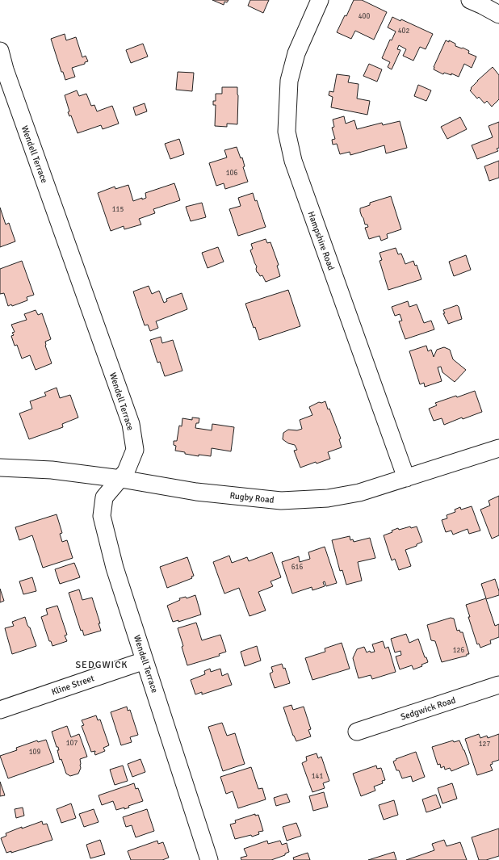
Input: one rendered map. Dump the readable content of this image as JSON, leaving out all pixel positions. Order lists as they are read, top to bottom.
{
  "streets": {
    "street": [
      "Wendell Terrace",
      "Hampshire Road",
      "Rugby Road",
      "Kline Street",
      "Sedgwick Road"
    ]
  },
  "crossings": [
    ["Wendell Terrace", "Rugby Road"],
    ["Wendell Terrace", "Kline Street"],
    ["Hampshire Road", "Rugby Road"]
  ],
  "districts": ["SEDGWICK"],
  "house_numbers": [
    "400",
    "402",
    "106",
    "115",
    "616",
    "126",
    "107",
    "127",
    "109",
    "141"
  ]
}
